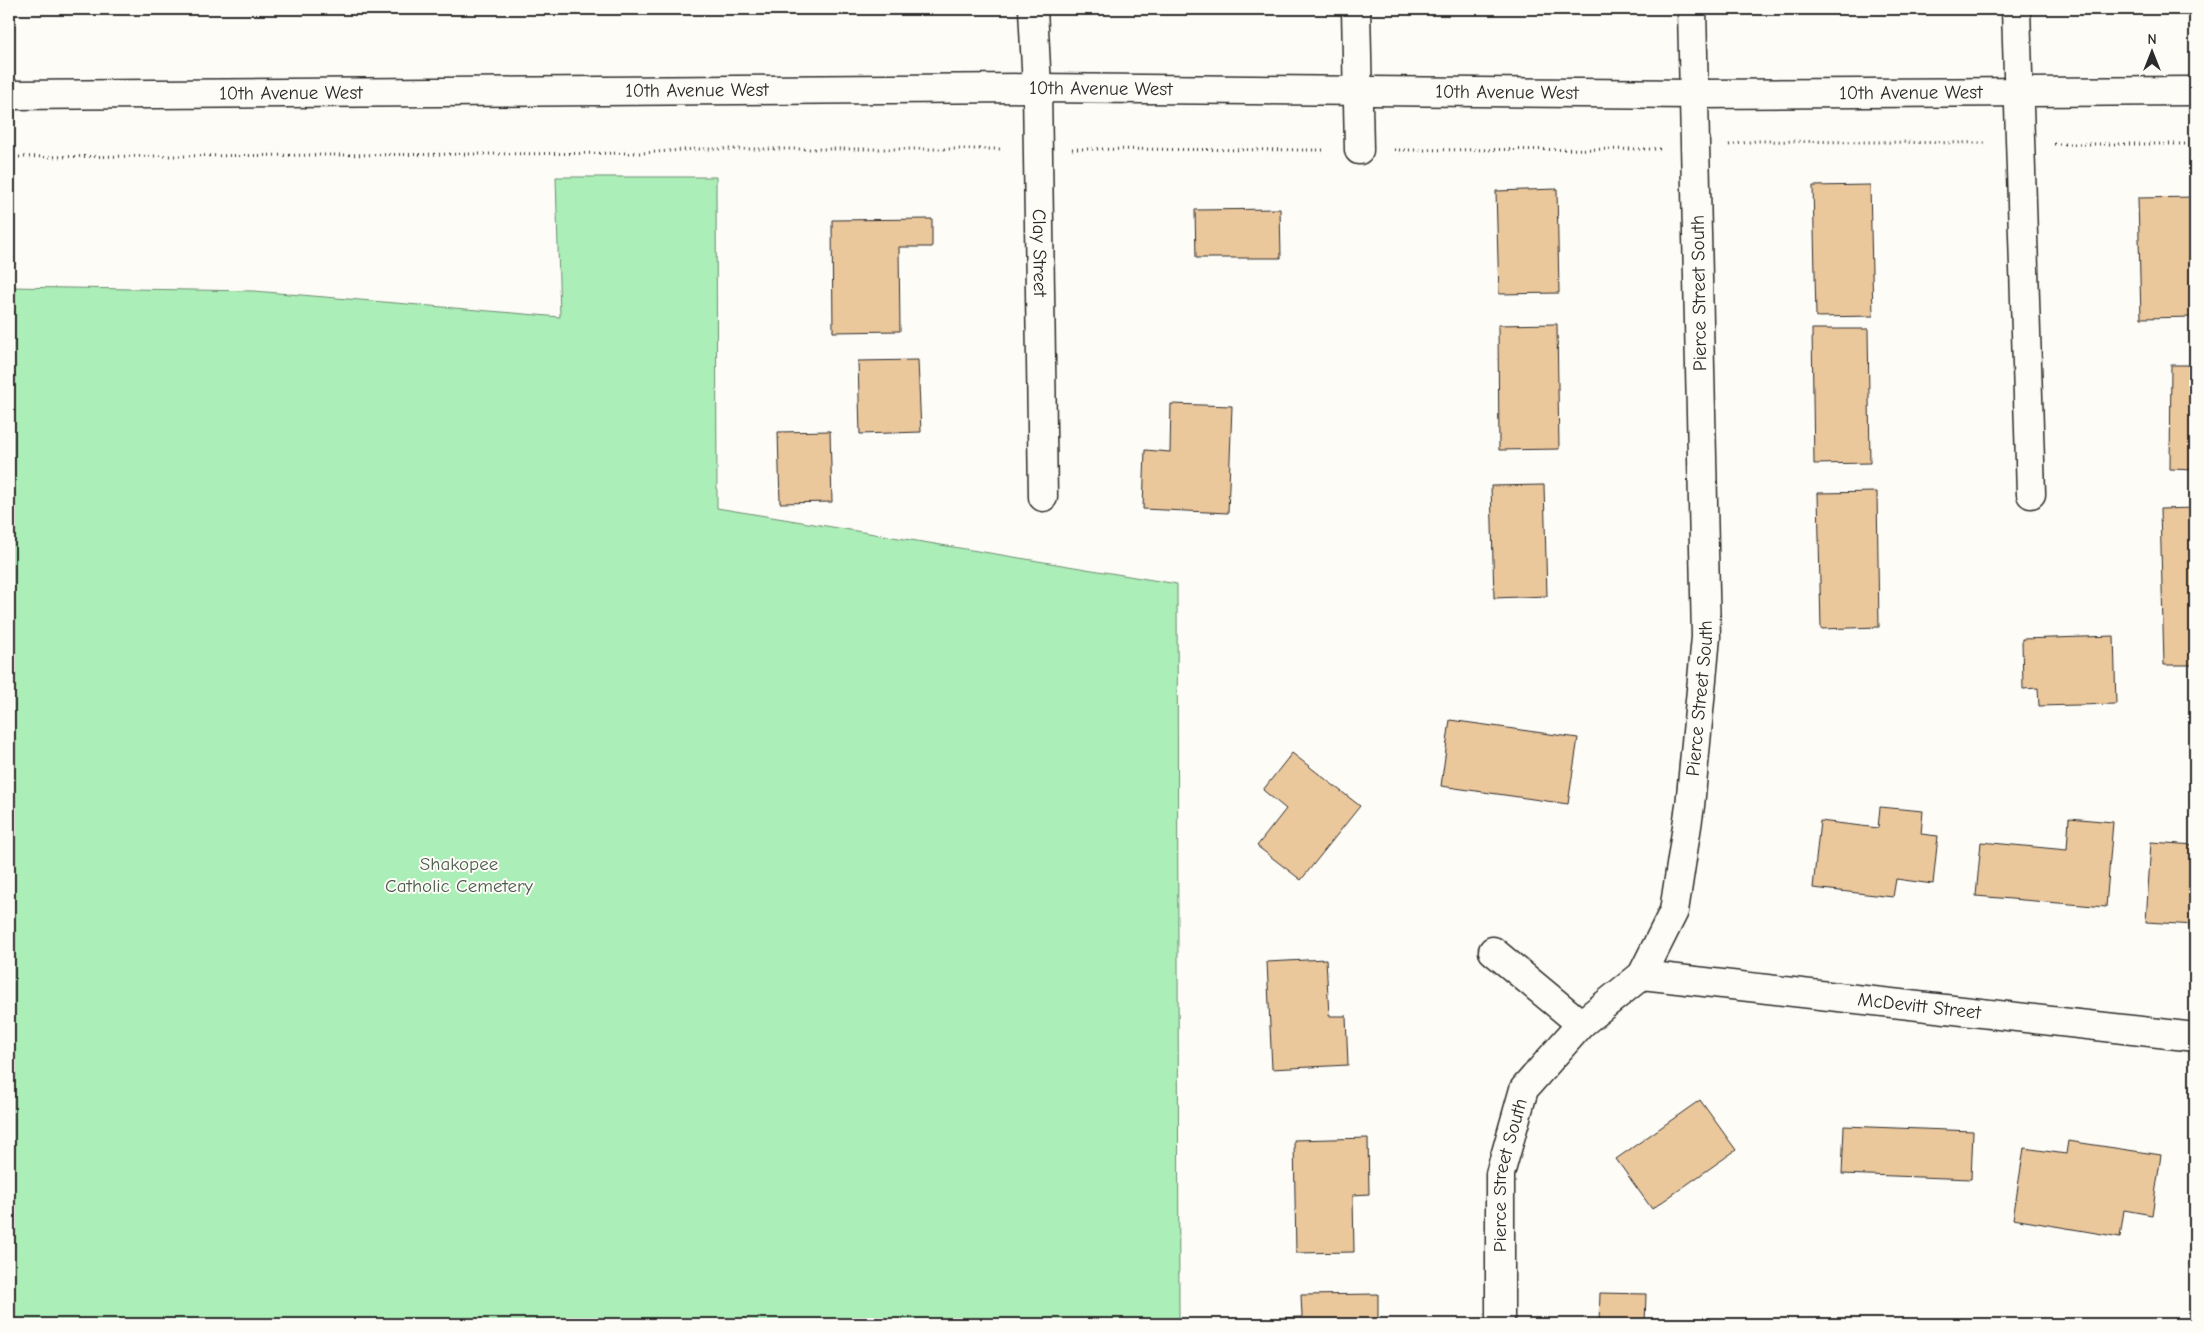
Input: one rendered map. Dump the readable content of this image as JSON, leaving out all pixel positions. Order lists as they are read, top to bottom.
{
  "streets": {
    "street": [
      "10th Avenue West",
      "Clay Street",
      "Pierce Street South",
      "McDevitt Street"
    ]
  },
  "crossings": [
    ["10th Avenue West", "Clay Street"],
    ["10th Avenue West", "Pierce Street South"],
    ["Pierce Street South", "McDevitt Street"]
  ],
  "parks": ["Shakopee Catholic Cemetery"],
  "north": "top"
}
